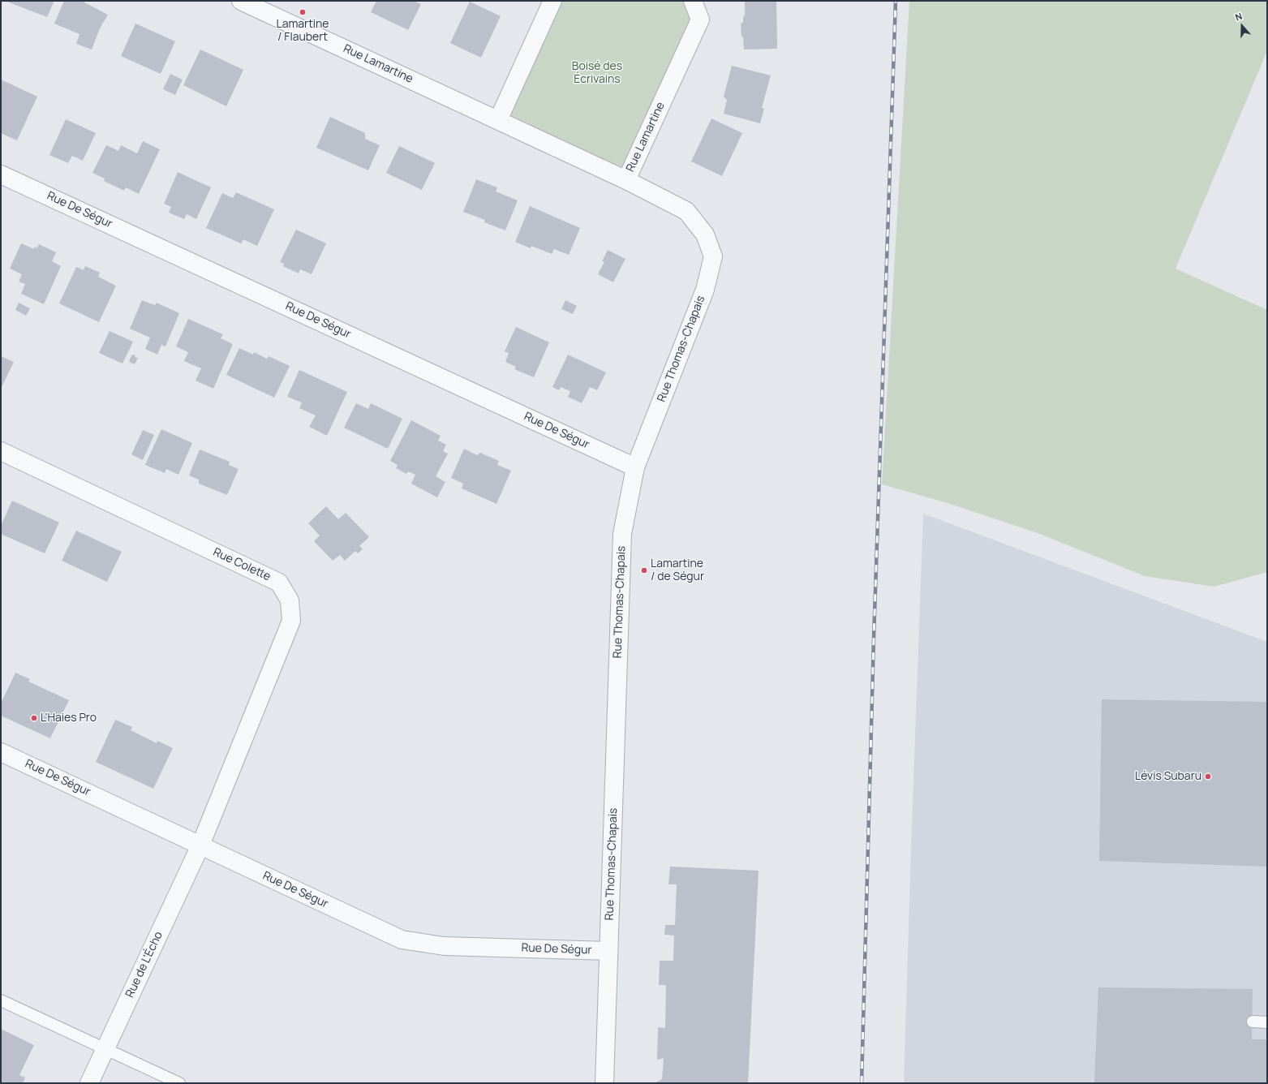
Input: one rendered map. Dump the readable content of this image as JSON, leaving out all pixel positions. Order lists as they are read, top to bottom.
{
  "streets": {
    "street": [
      "Rue Lamartine",
      "Rue De Ségur",
      "Rue Thomas-Chapais",
      "Rue Colette",
      "Rue de L'Écho"
    ]
  },
  "crossings": [
    ["Rue Lamartine", "Rue Thomas-Chapais"],
    ["Rue De Ségur", "Rue Thomas-Chapais"],
    ["Rue De Ségur", "Rue Colette"],
    ["Rue De Ségur", "Rue de L'Écho"],
    ["Rue Colette", "Rue de L'Écho"]
  ],
  "parks": ["Boisé des Écrivains"],
  "places": [
    "Lamartine / Flaubert",
    "Lamartine / de Ségur",
    "L'Haies Pro",
    "Lévis Subaru"
  ],
  "north": "top"
}
